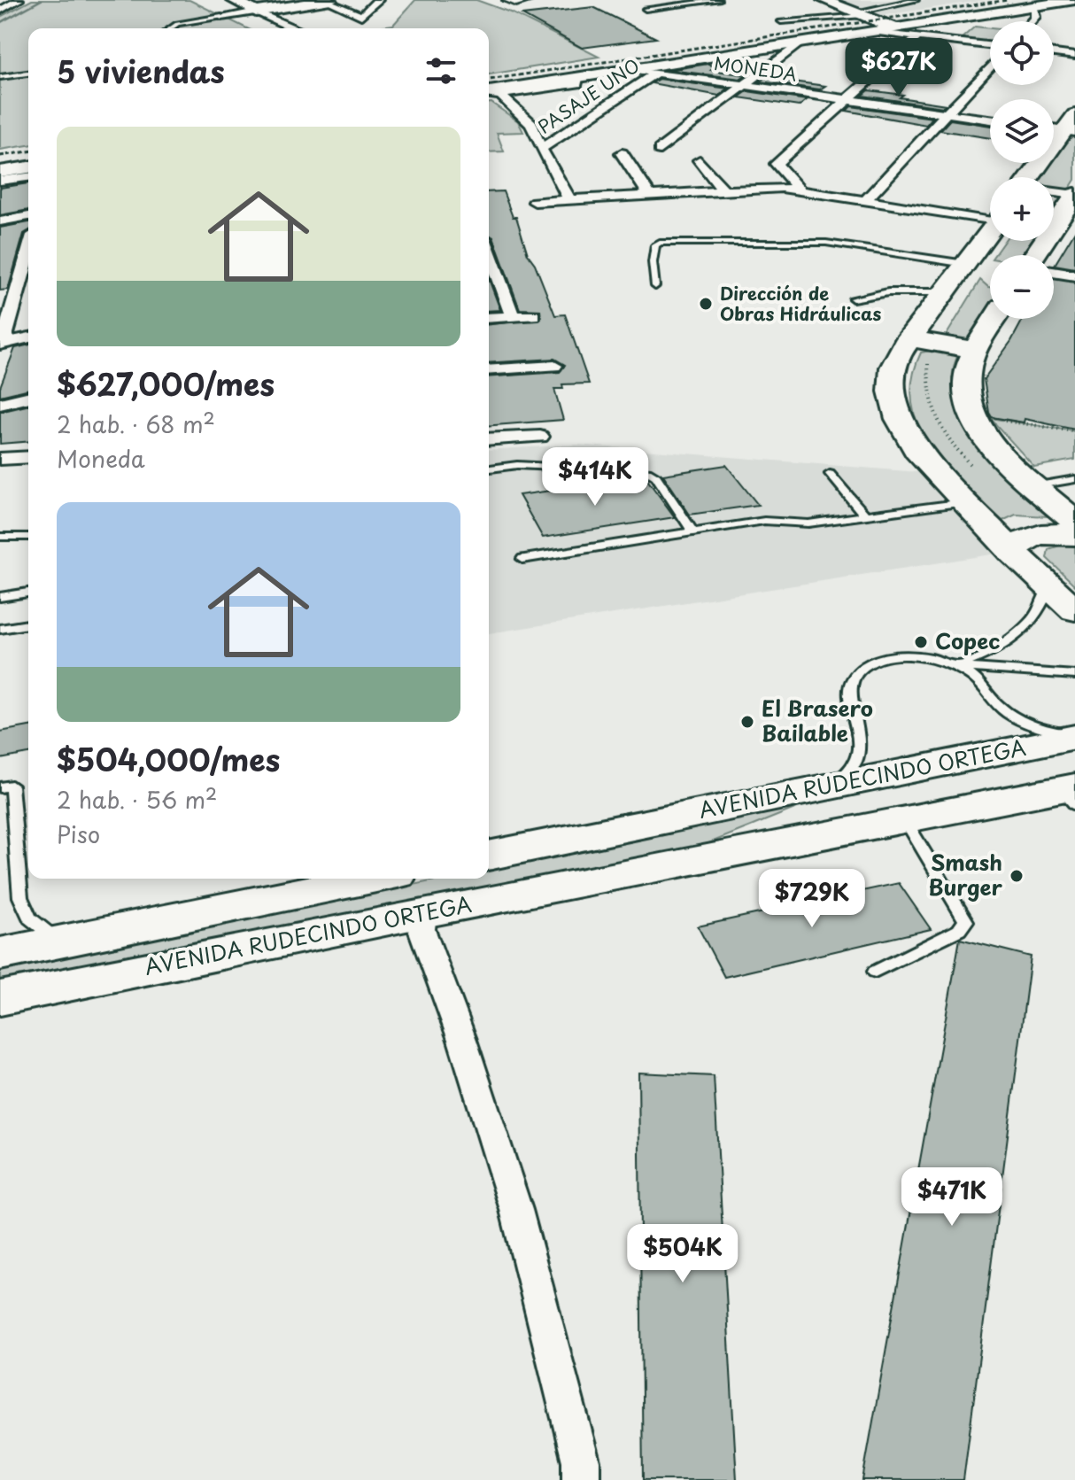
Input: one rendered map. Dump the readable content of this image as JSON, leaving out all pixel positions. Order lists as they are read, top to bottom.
{
  "streets": {
    "main road": ["AVENIDA RUDECINDO ORTEGA"],
    "street": ["MONEDA", "PASAJE UNO"]
  },
  "crossings": [
    ["MONEDA", "PASAJE UNO"]
  ],
  "places": [
    "Dirección de Obras Hidráulicas",
    "Copec",
    "El Brasero Bailable",
    "Smash Burger"
  ],
  "page": {
    "map_buttons": ["+", "−"],
    "heading": "5 viviendas",
    "price": [
      "$627K",
      "$414K",
      "$729K",
      "$471K",
      "$504K"
    ],
    "list": [
      {
        "name": "$627,000/mes",
        "note": "2 hab. · 68 m² · Moneda"
      },
      {
        "name": "$504,000/mes",
        "note": "2 hab. · 56 m² · Piso"
      }
    ]
  }
}
